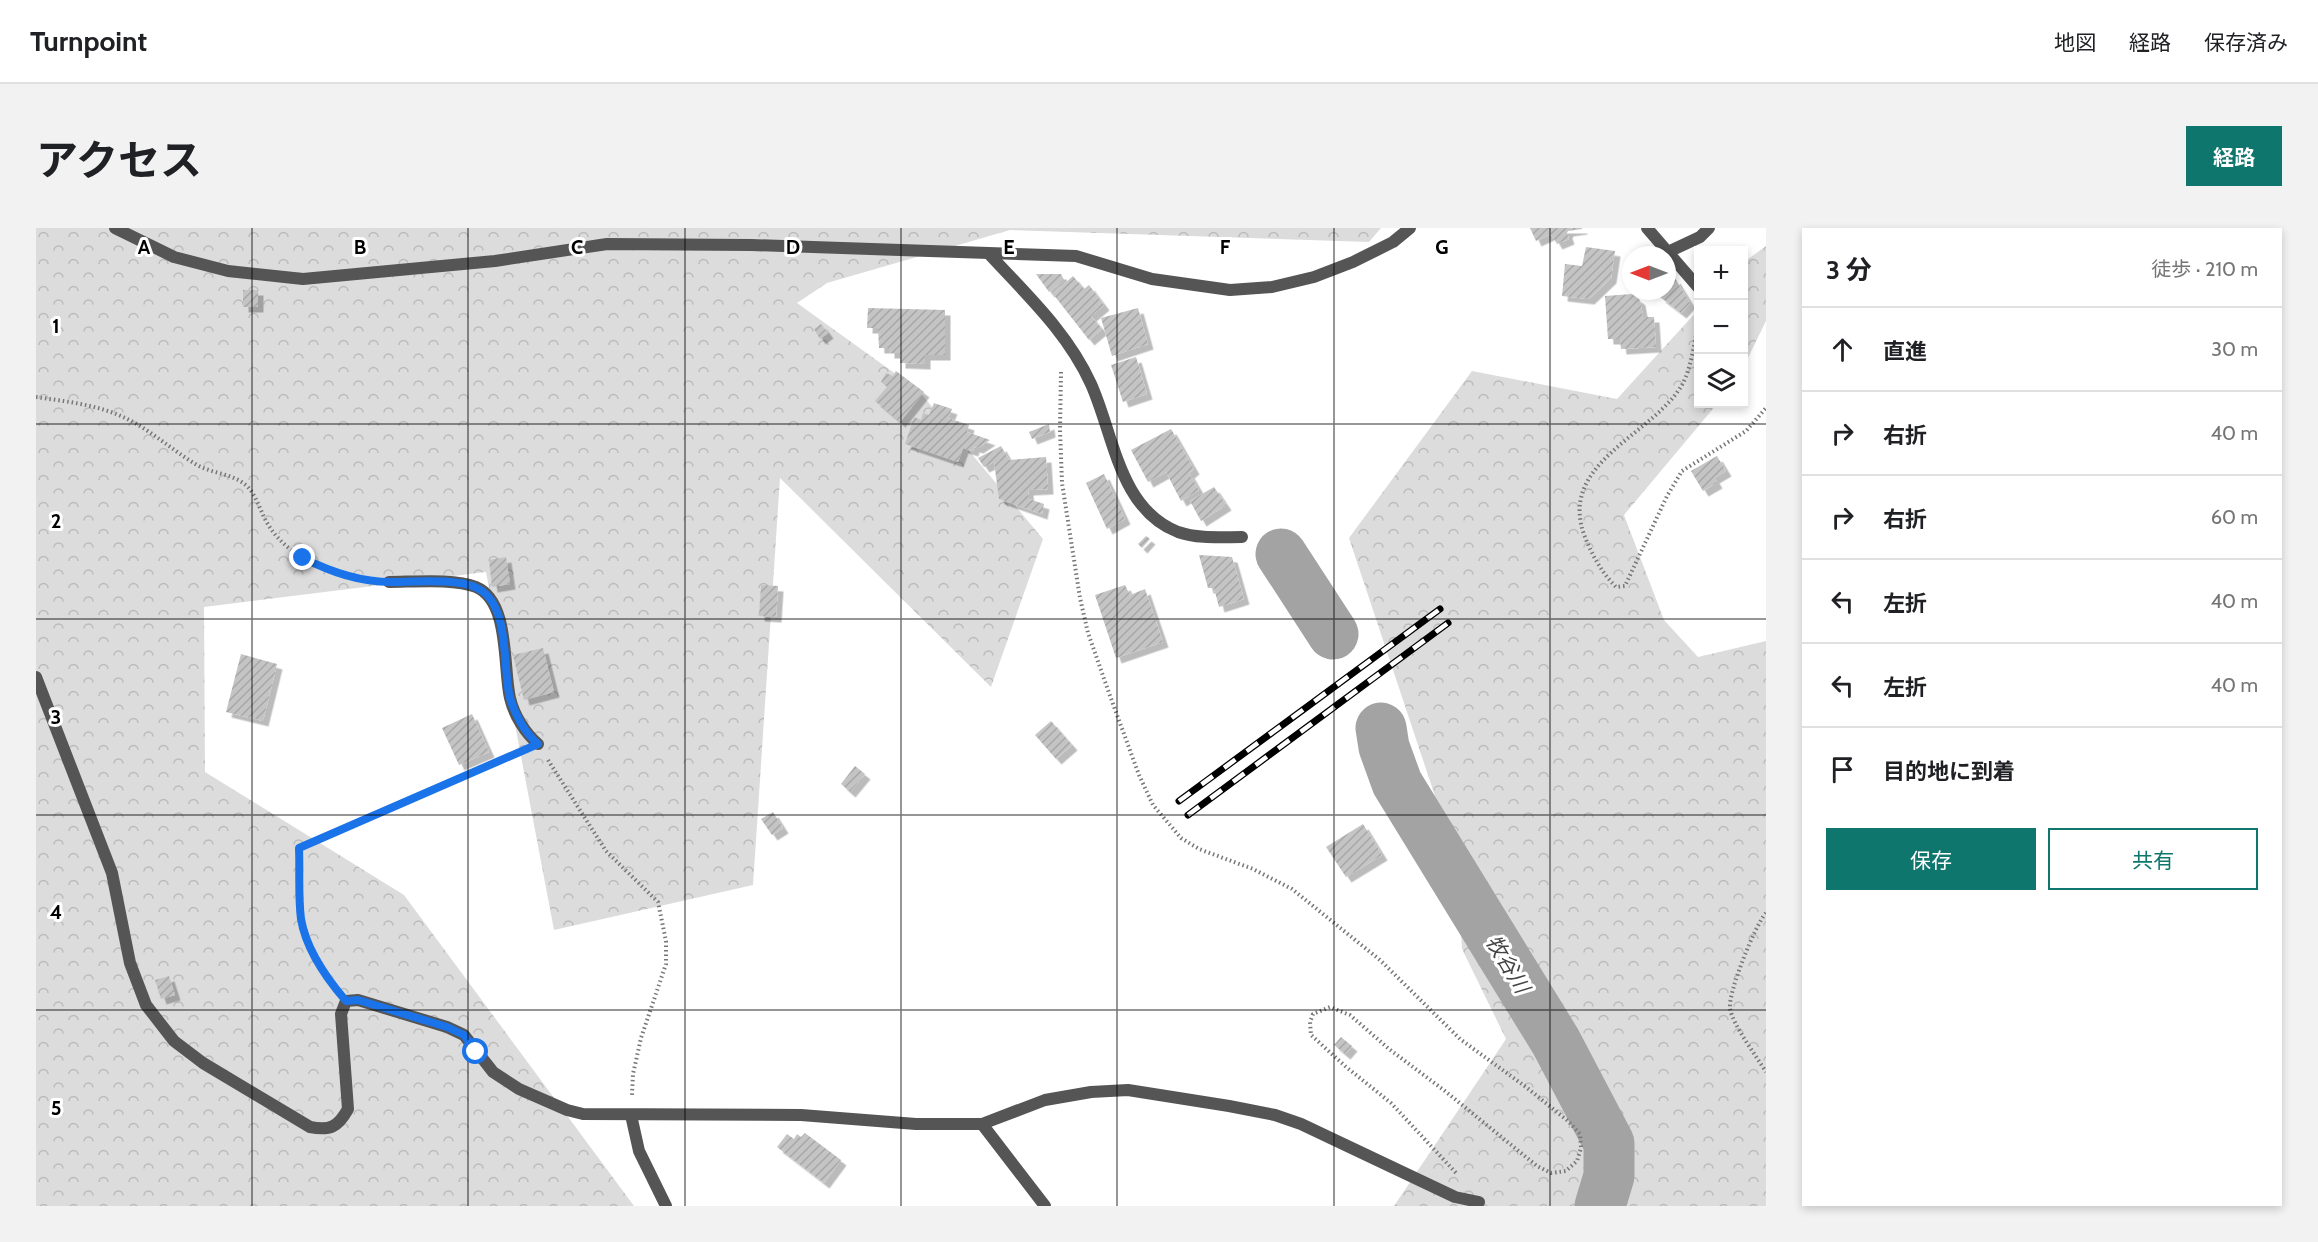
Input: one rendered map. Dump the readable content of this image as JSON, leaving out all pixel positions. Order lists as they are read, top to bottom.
{
  "water": ["牧谷川"],
  "north": "left",
  "page": {
    "header": "Turnpoint",
    "nav": ["地図", "経路", "保存済み"],
    "title": "アクセス",
    "buttons": [
      "経路",
      ["保存", "共有"]
    ],
    "heading": ["3 分", "徒歩 · 210 m"],
    "map_buttons": ["+", "−"],
    "list": [
      ["直進", "30 m"],
      ["右折", "40 m"],
      ["右折", "60 m"],
      ["左折", "40 m"],
      ["左折", "40 m"],
      "目的地に到着"
    ]
  },
  "grid": {
    "columns": [
      "A",
      "B",
      "C",
      "D",
      "E",
      "F",
      "G"
    ],
    "rows": [
      "1",
      "2",
      "3",
      "4",
      "5"
    ]
  }
}
